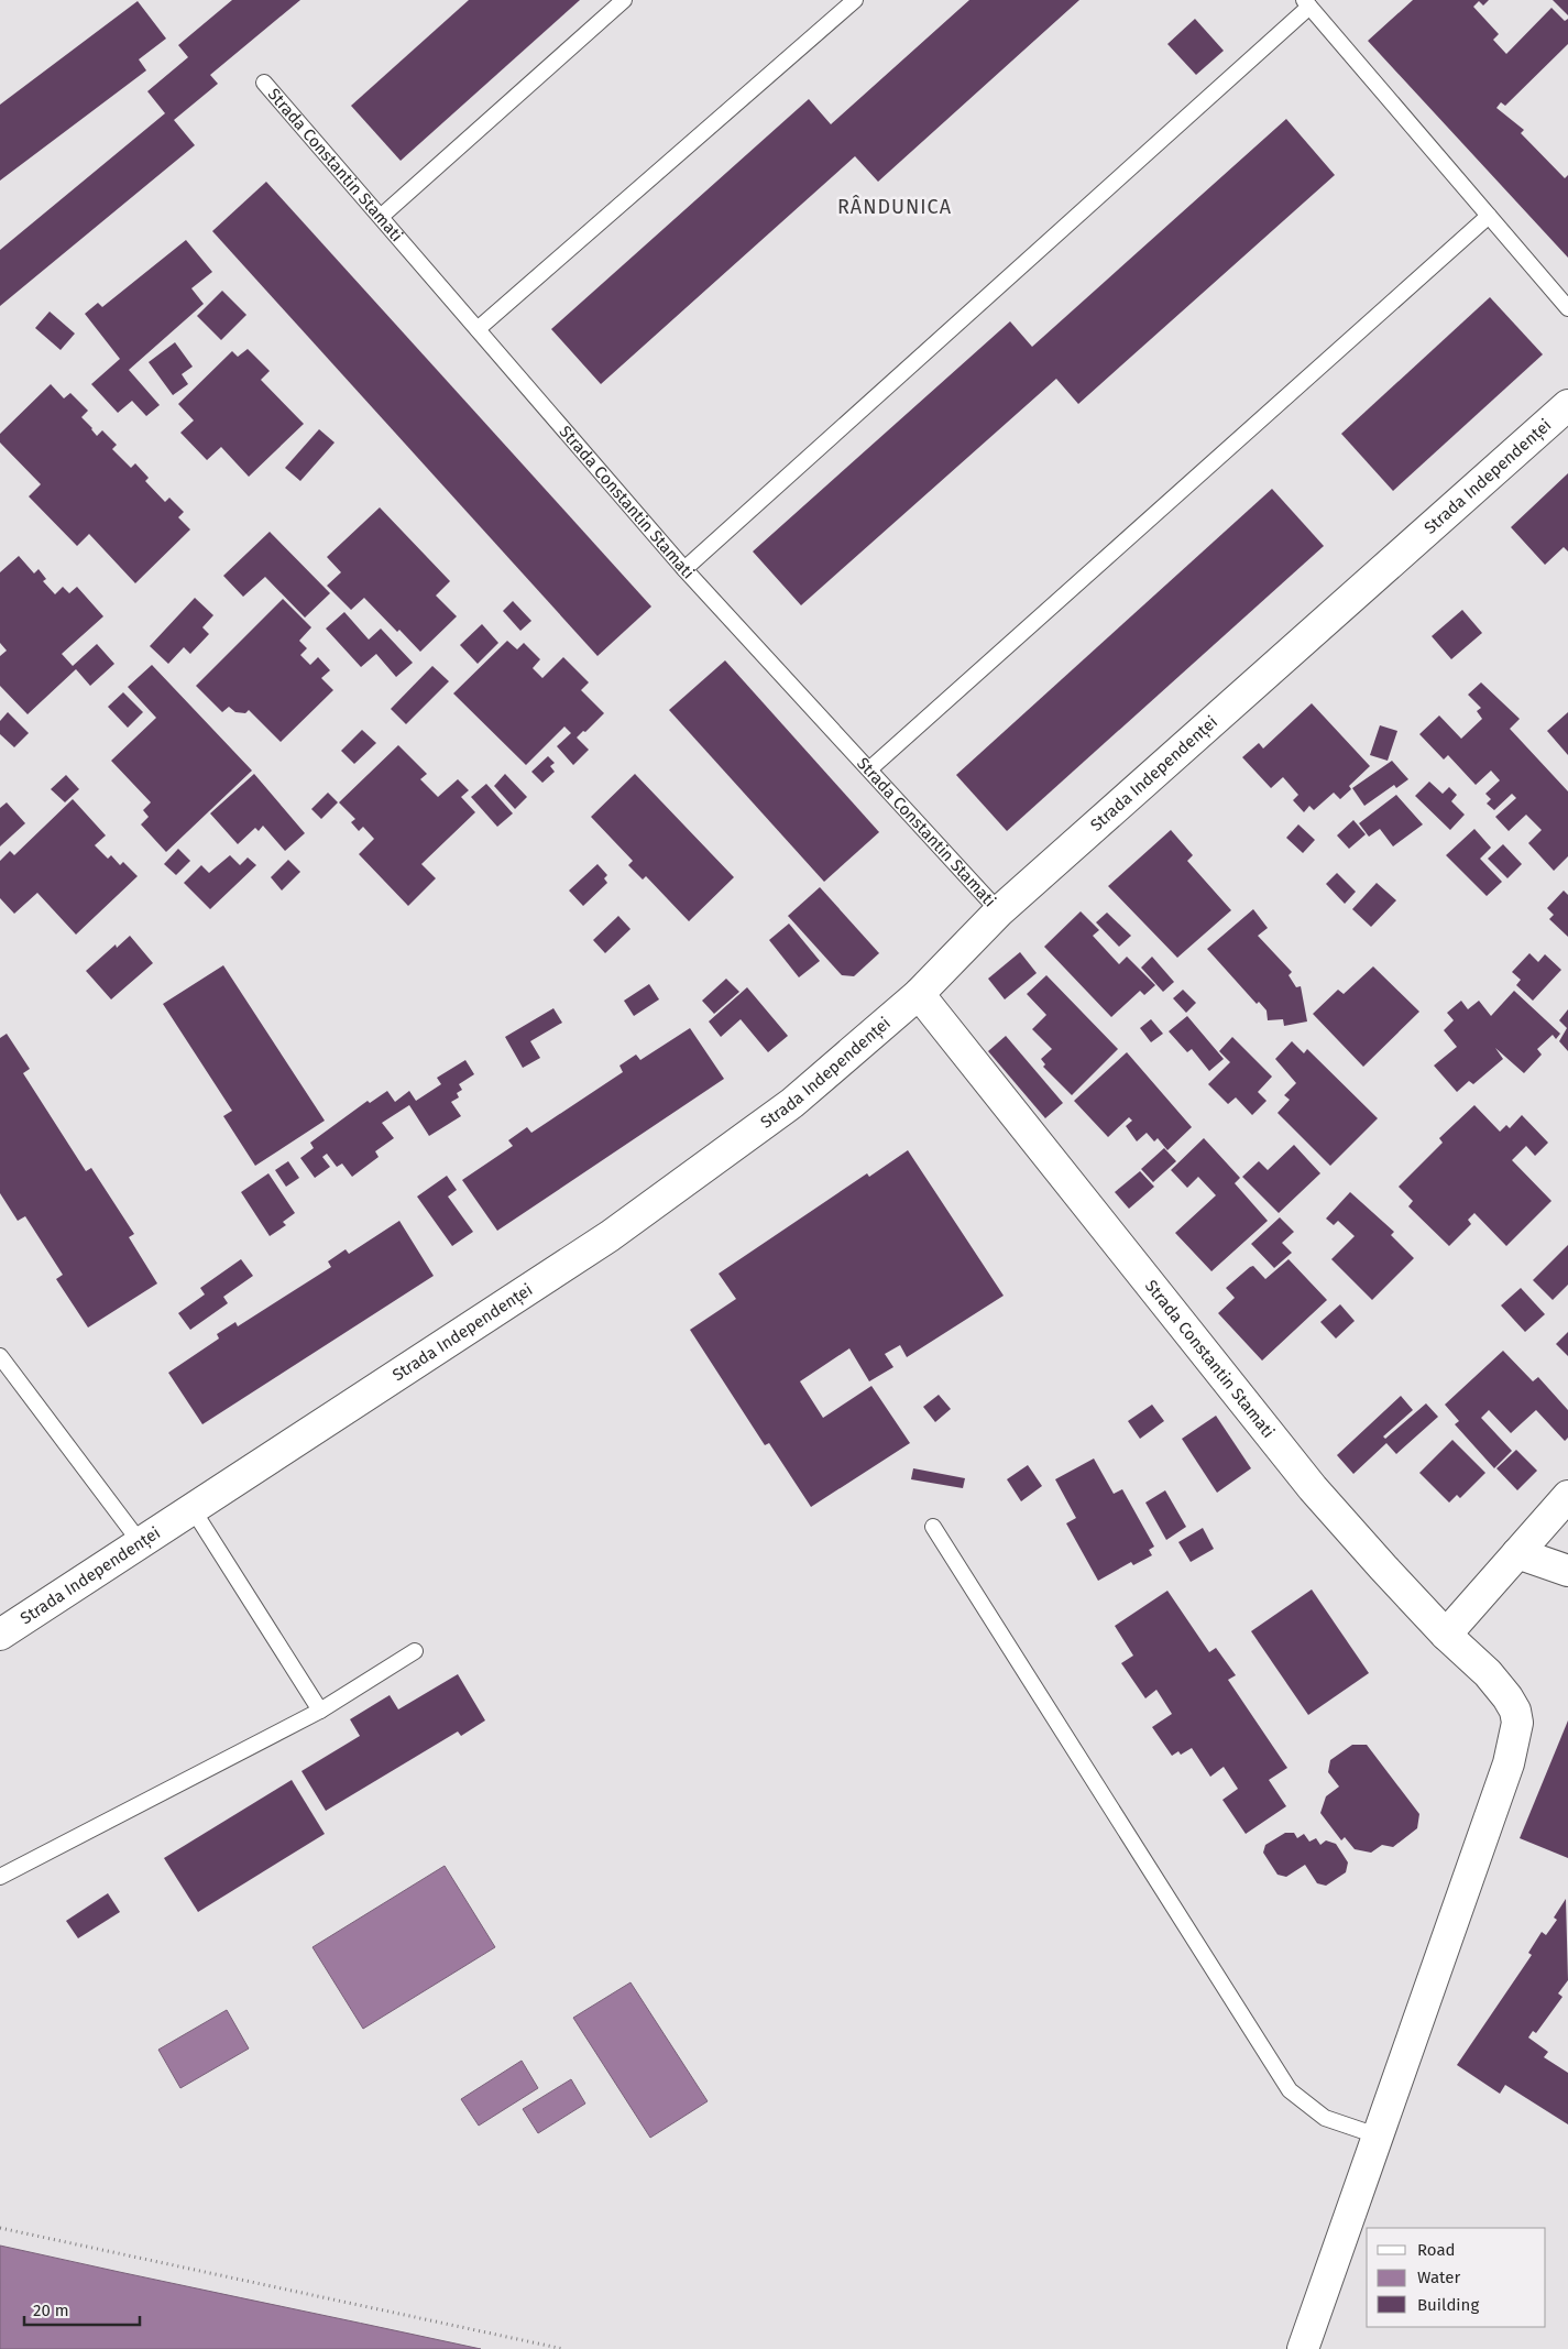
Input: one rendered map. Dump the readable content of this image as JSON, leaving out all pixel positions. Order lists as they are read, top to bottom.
{
  "streets": {
    "street": ["Strada Constantin Stamati", "Strada Independenței"]
  },
  "crossings": [
    ["Strada Constantin Stamati", "Strada Independenței"]
  ],
  "districts": ["RÂNDUNICA"],
  "legend": ["Road", "Water", "Building"],
  "scale_bar": "20 m"
}
